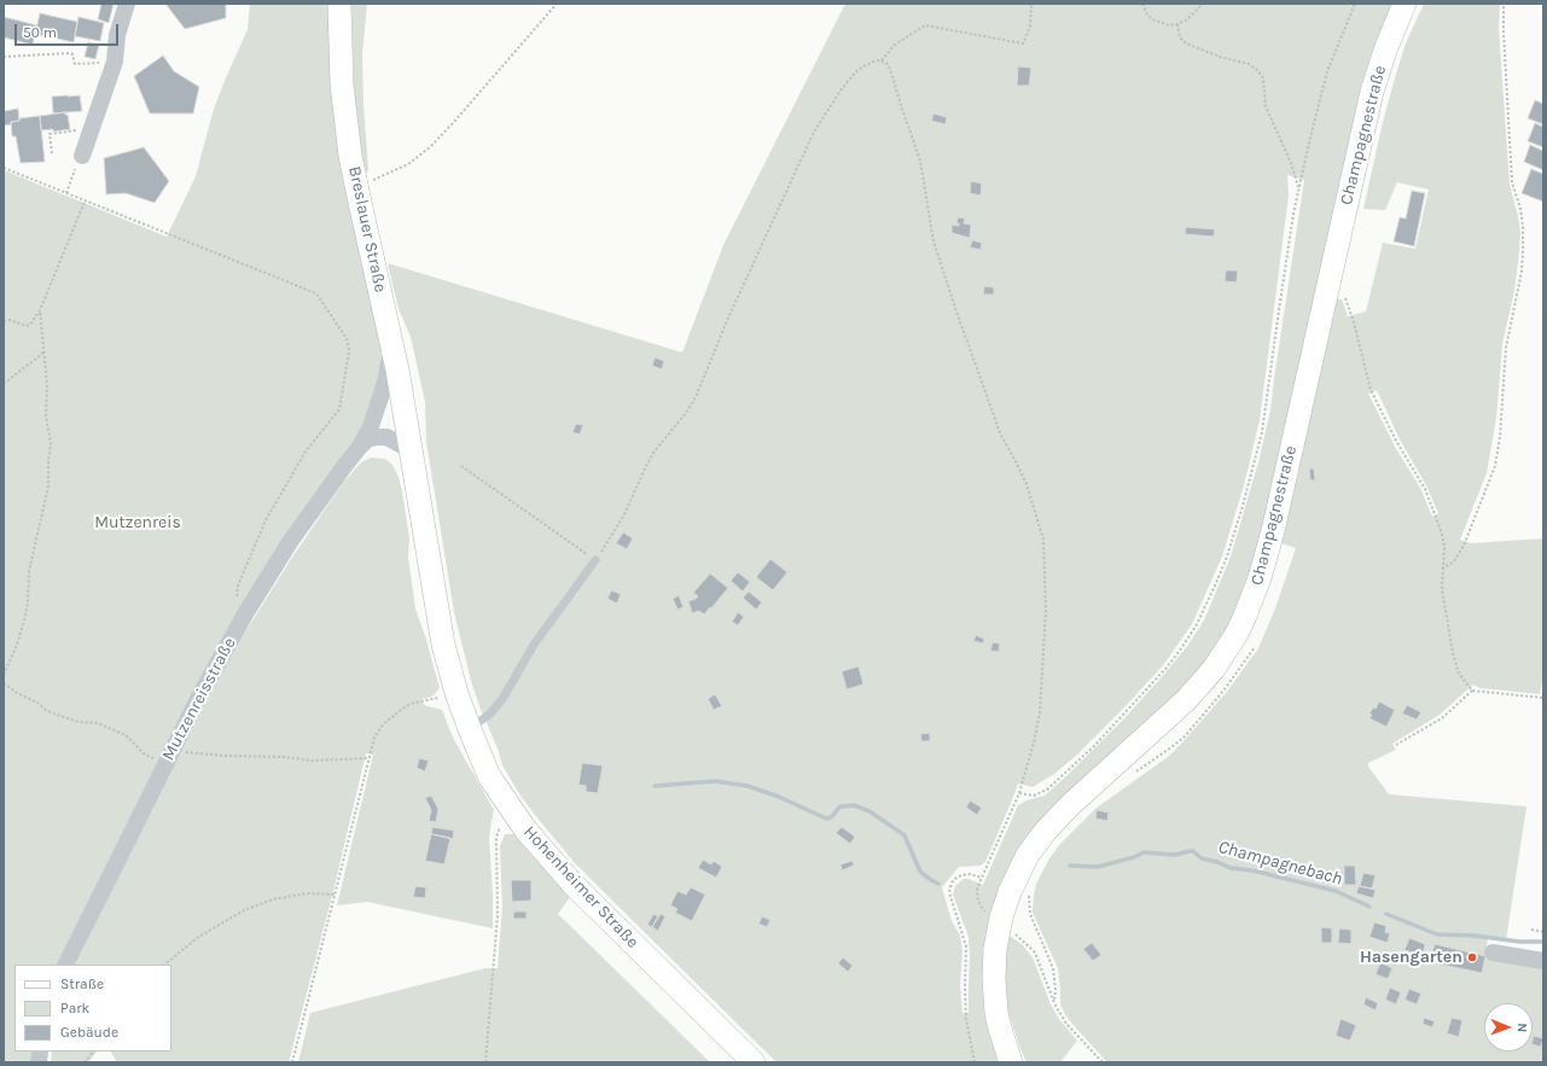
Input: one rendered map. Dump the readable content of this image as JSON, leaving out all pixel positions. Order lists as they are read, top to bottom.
{
  "streets": {
    "main road": ["Champagnestraße", "Breslauer Straße", "Hohenheimer Straße"],
    "street": ["Mutzenreisstraße"]
  },
  "crossings": [
    ["Breslauer Straße", "Mutzenreisstraße"],
    ["Breslauer Straße", "Hohenheimer Straße"],
    ["Mutzenreisstraße", "Hohenheimer Straße"]
  ],
  "water": ["Champagnebach"],
  "parks": ["Mutzenreis"],
  "places": ["Hasengarten"],
  "legend": ["Straße", "Park", "Gebäude"],
  "scale_bar": "50 m",
  "north": "right"
}
